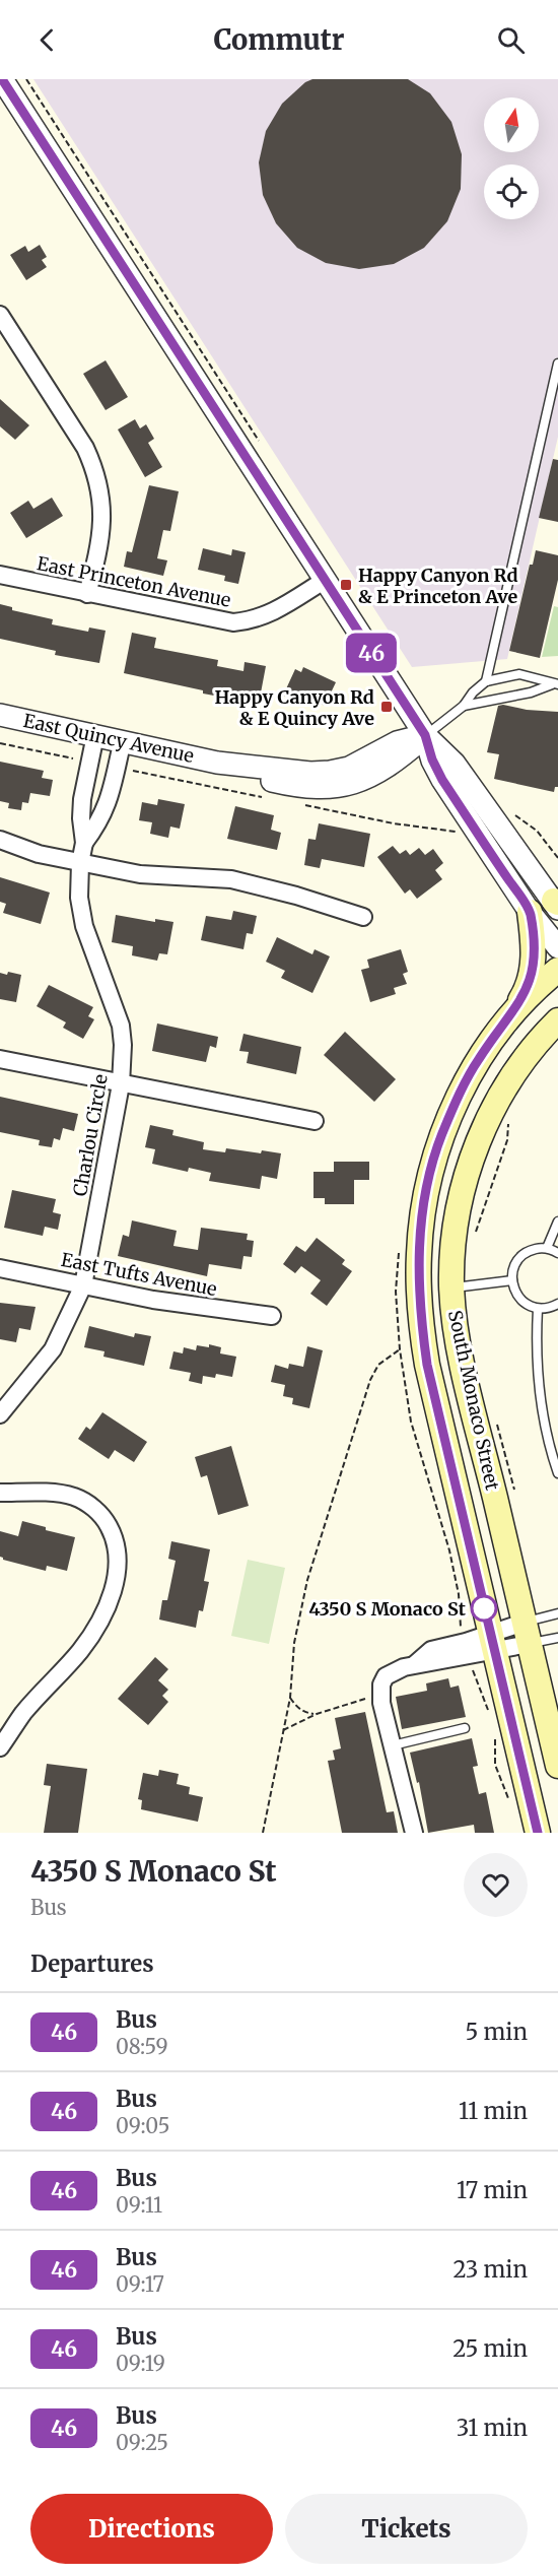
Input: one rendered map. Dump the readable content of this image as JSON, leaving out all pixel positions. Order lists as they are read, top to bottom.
{
  "streets": {
    "main road": ["South Monaco Street"],
    "street": [
      "East Princeton Avenue",
      "East Quincy Avenue",
      "Charlou Circle",
      "East Tufts Avenue"
    ]
  },
  "crossings": [
    ["East Quincy Avenue", "Charlou Circle"],
    ["Charlou Circle", "East Tufts Avenue"]
  ],
  "places": {
    "transit": ["Happy Canyon Rd & E Princeton Ave", "Happy Canyon Rd & E Quincy Ave"],
    "other": ["4350 S Monaco St"]
  },
  "lines": ["bus line 46"],
  "north": "top",
  "page": {
    "header": "Commutr",
    "on_map": "46",
    "heading": [
      ["4350 S Monaco St", "Bus"],
      "Departures"
    ],
    "list": [
      {
        "mark": "46",
        "name": "Bus",
        "note": "08:59",
        "value": "5 min"
      },
      {
        "mark": "46",
        "name": "Bus",
        "note": "09:05",
        "value": "11 min"
      },
      {
        "mark": "46",
        "name": "Bus",
        "note": "09:11",
        "value": "17 min"
      },
      {
        "mark": "46",
        "name": "Bus",
        "note": "09:17",
        "value": "23 min"
      },
      {
        "mark": "46",
        "name": "Bus",
        "note": "09:19",
        "value": "25 min"
      },
      {
        "mark": "46",
        "name": "Bus",
        "note": "09:25",
        "value": "31 min"
      }
    ],
    "buttons": ["Directions", "Tickets"]
  }
}
